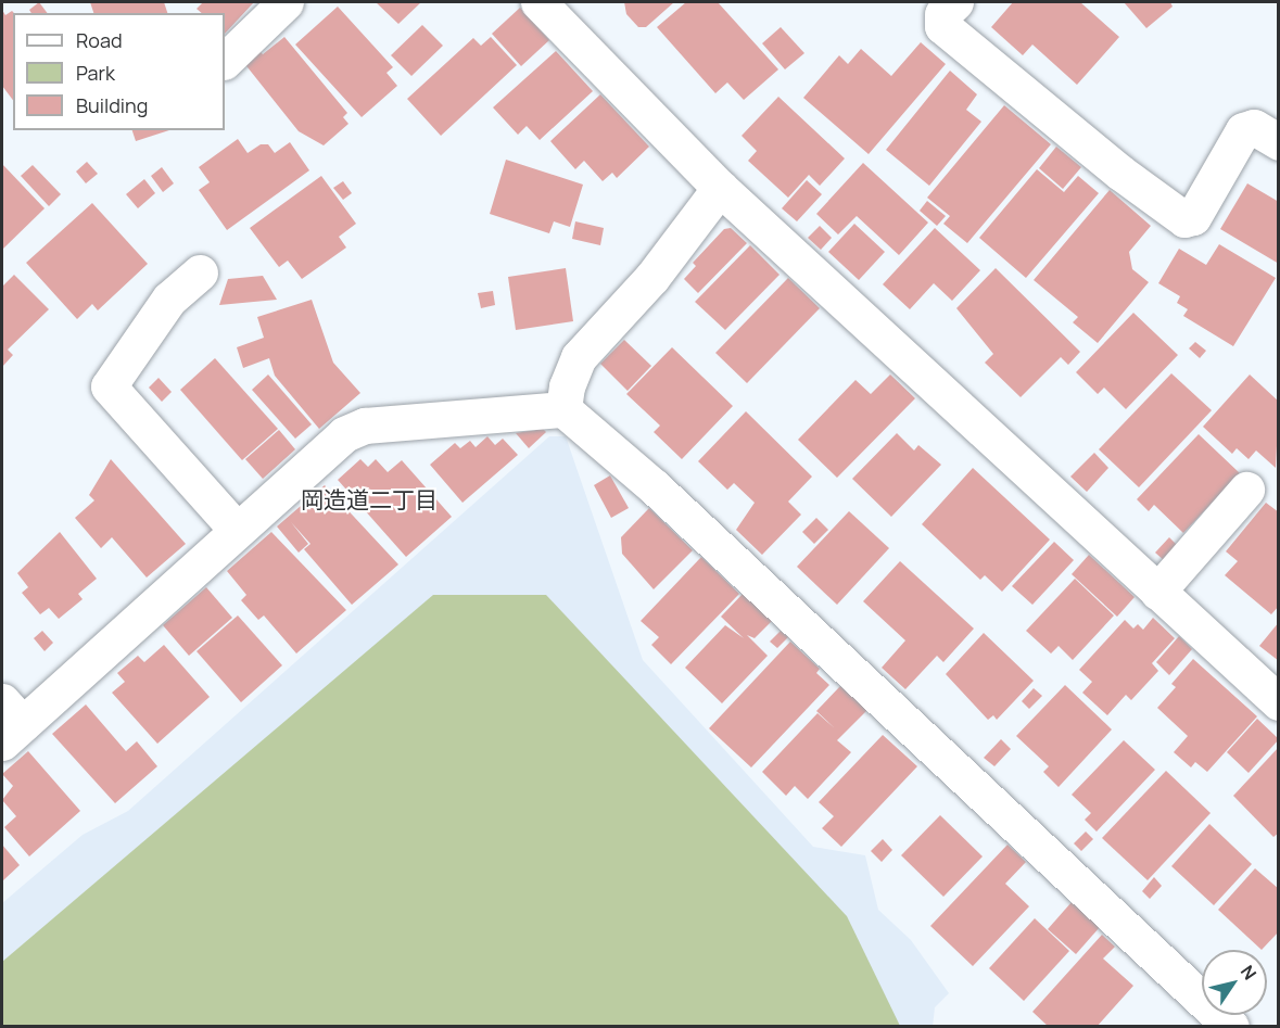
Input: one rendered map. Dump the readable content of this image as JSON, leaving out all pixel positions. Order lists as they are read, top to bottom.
{
  "districts": ["岡造道二丁目"],
  "legend": ["Road", "Park", "Building"],
  "north": "top right"
}
